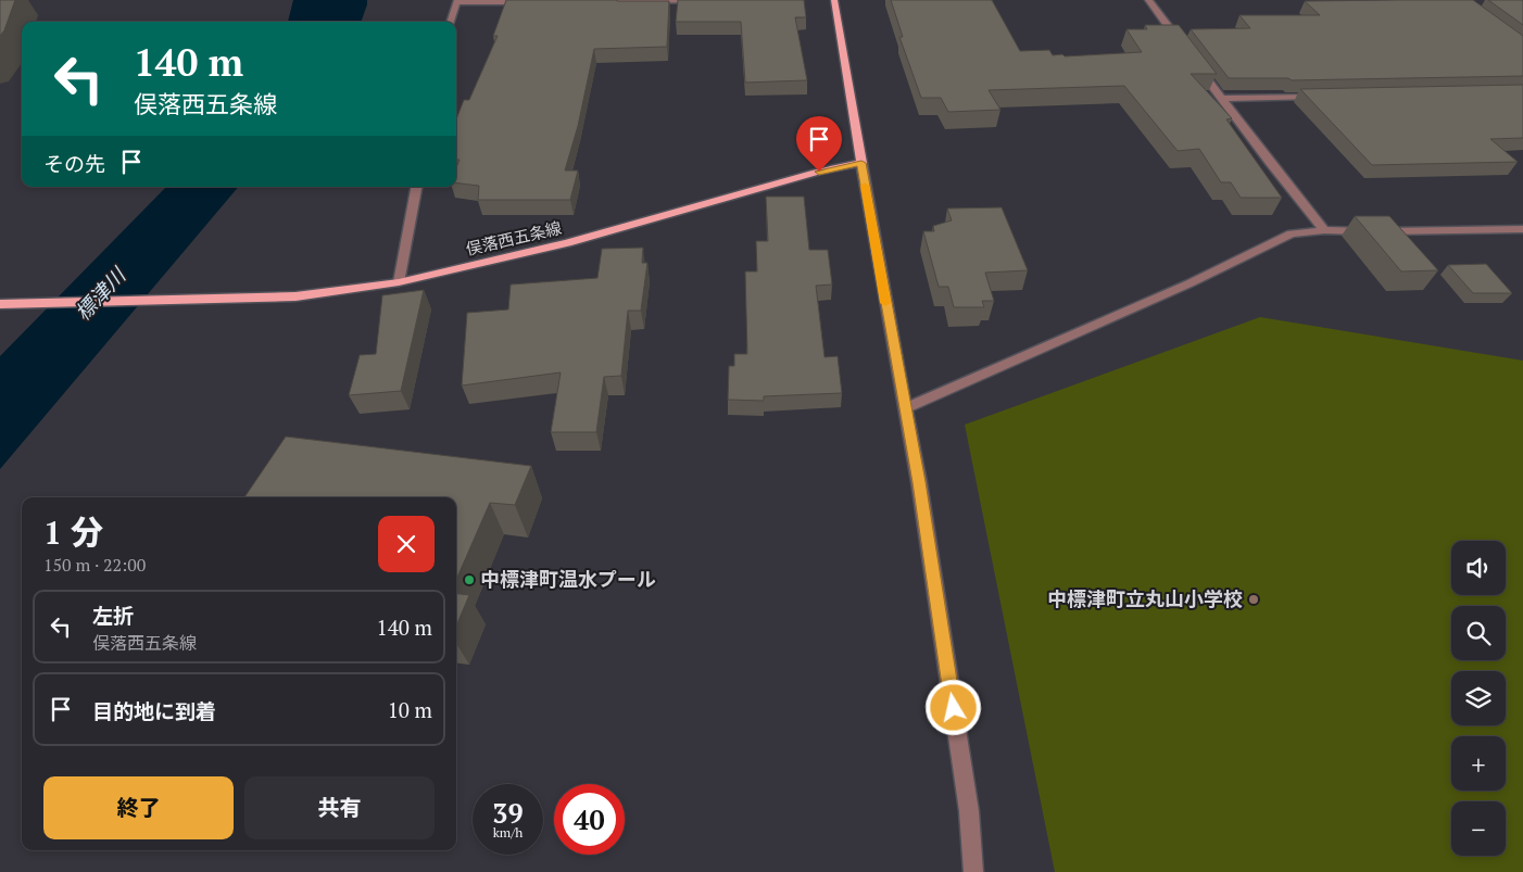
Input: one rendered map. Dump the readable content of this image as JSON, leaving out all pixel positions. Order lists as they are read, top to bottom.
{
  "streets": {
    "main road": ["俣落西五条線"]
  },
  "water": ["標津川"],
  "places": ["中標津町温水プール", "中標津町立丸山小学校"],
  "page": {
    "turn": ["140 m", "俣落西五条線"],
    "then": "その先",
    "heading": ["1 分", "150 m · 22:00"],
    "map_buttons": ["+", "−"],
    "list": [
      {
        "name": "左折",
        "note": "俣落西五条線",
        "value": "140 m"
      },
      {
        "name": "目的地に到着",
        "value": "10 m"
      }
    ],
    "buttons": ["終了", "共有"],
    "speed": "39 km/h",
    "limit": "40"
  }
}
